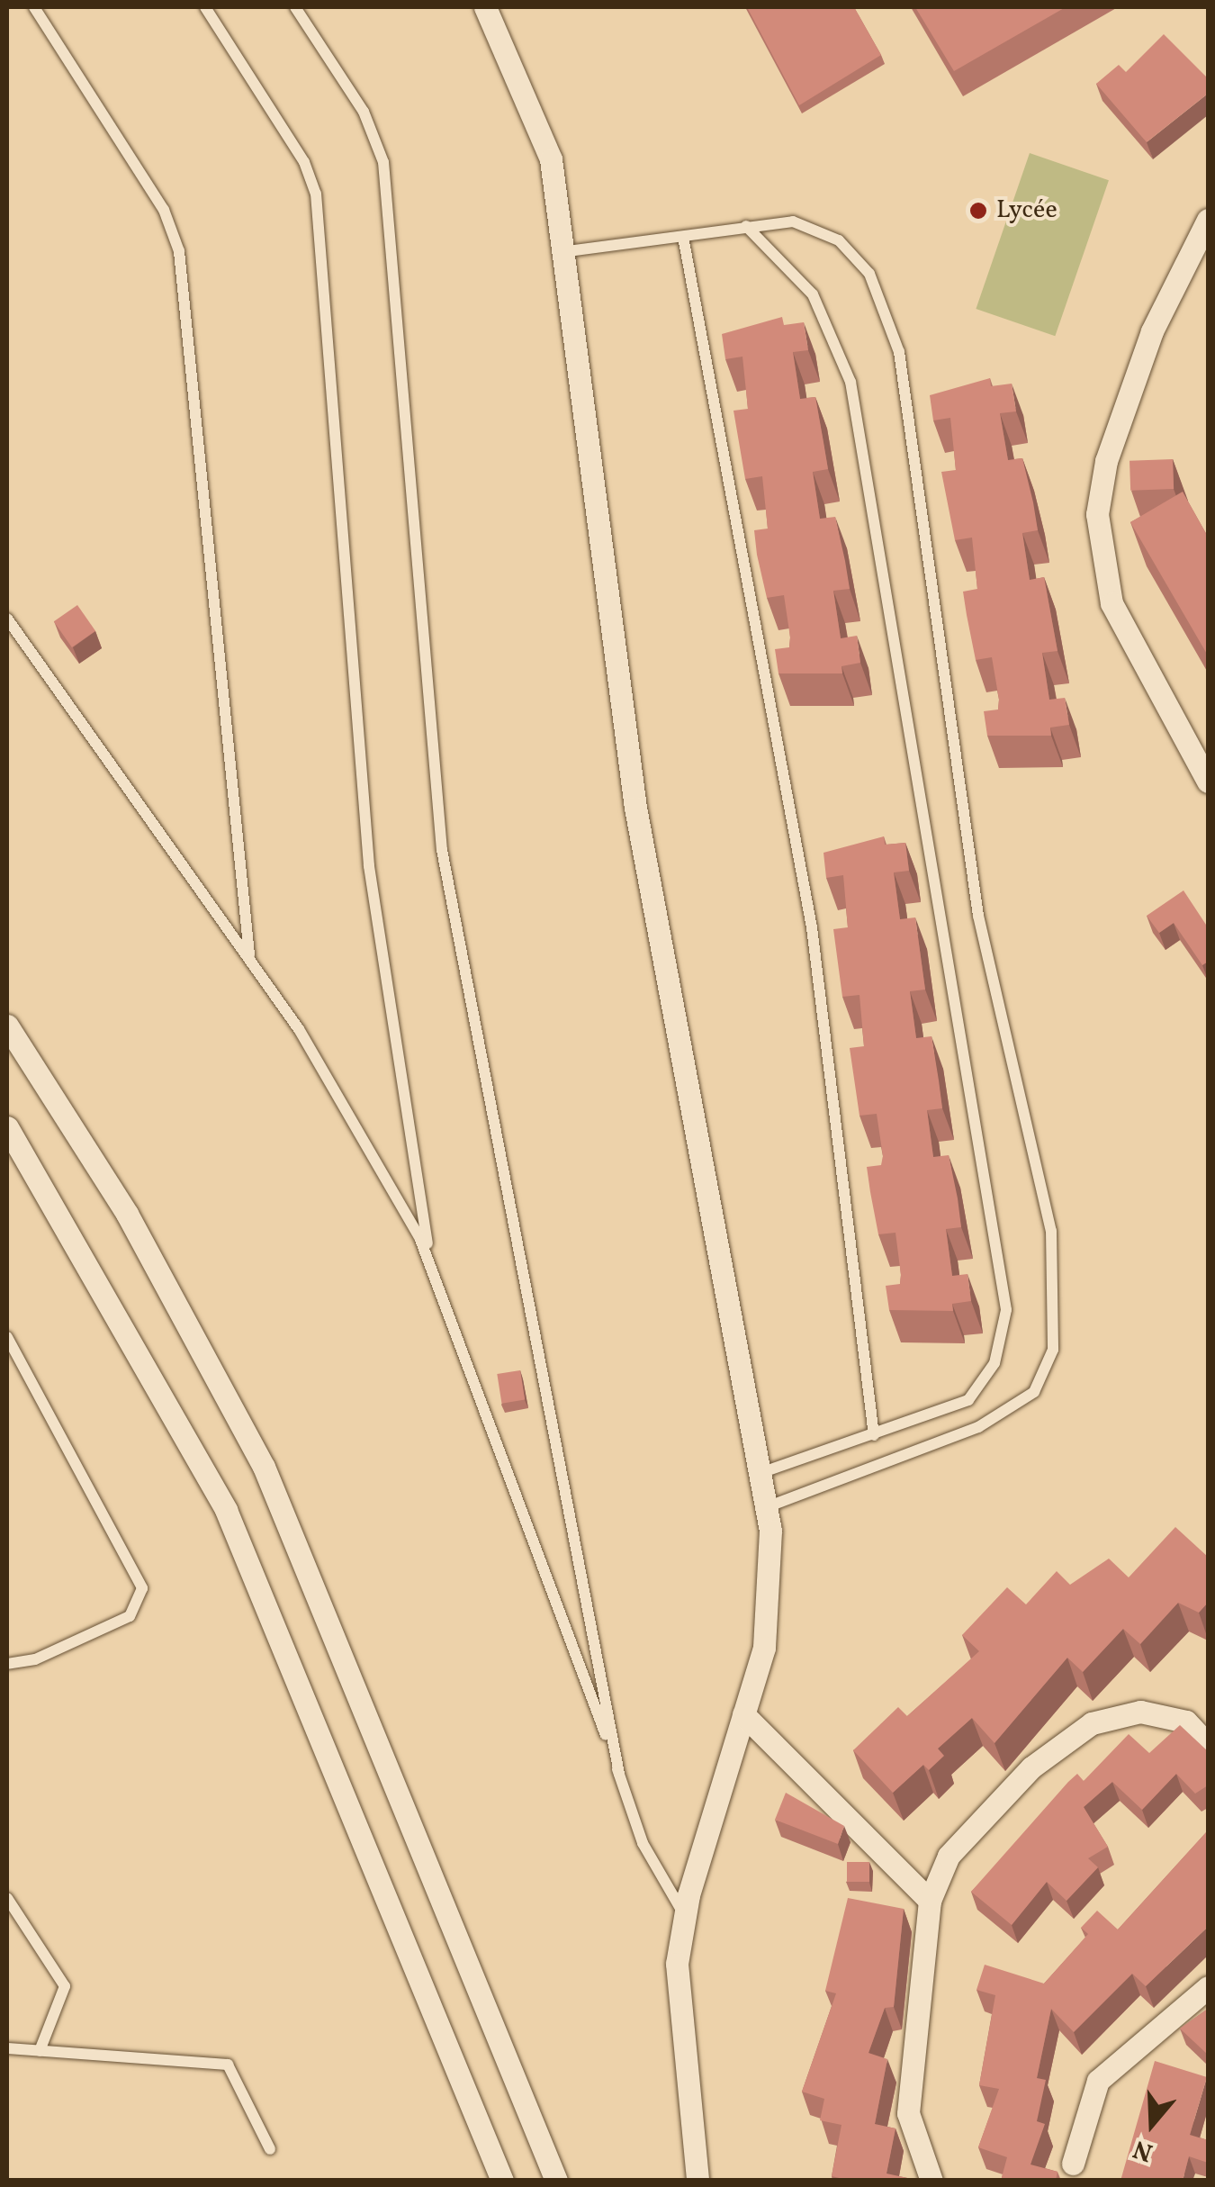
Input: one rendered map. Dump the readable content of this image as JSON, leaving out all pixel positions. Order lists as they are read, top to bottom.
{
  "places": ["Lycée"],
  "north": "bottom"
}
